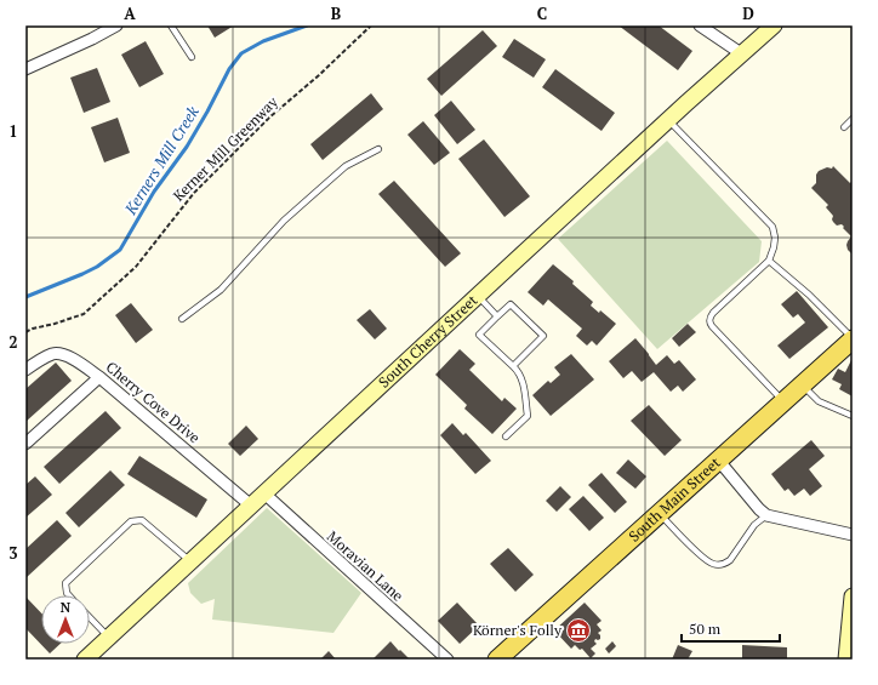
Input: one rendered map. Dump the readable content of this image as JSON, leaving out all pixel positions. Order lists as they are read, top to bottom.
{
  "streets": {
    "main road": ["South Cherry Street", "South Main Street"],
    "street": ["Cherry Cove Drive", "Moravian Lane"],
    "path": ["Kerner Mill Greenway"]
  },
  "crossings": [
    ["South Cherry Street", "Cherry Cove Drive"],
    ["South Cherry Street", "Moravian Lane"]
  ],
  "water": ["Kerners Mill Creek"],
  "places": {
    "museum": ["Körner's Folly"]
  },
  "scale_bar": "50 m",
  "north": "top",
  "grid": {
    "columns": [
      "A",
      "B",
      "C",
      "D"
    ],
    "rows": ["1", "2", "3"]
  }
}
